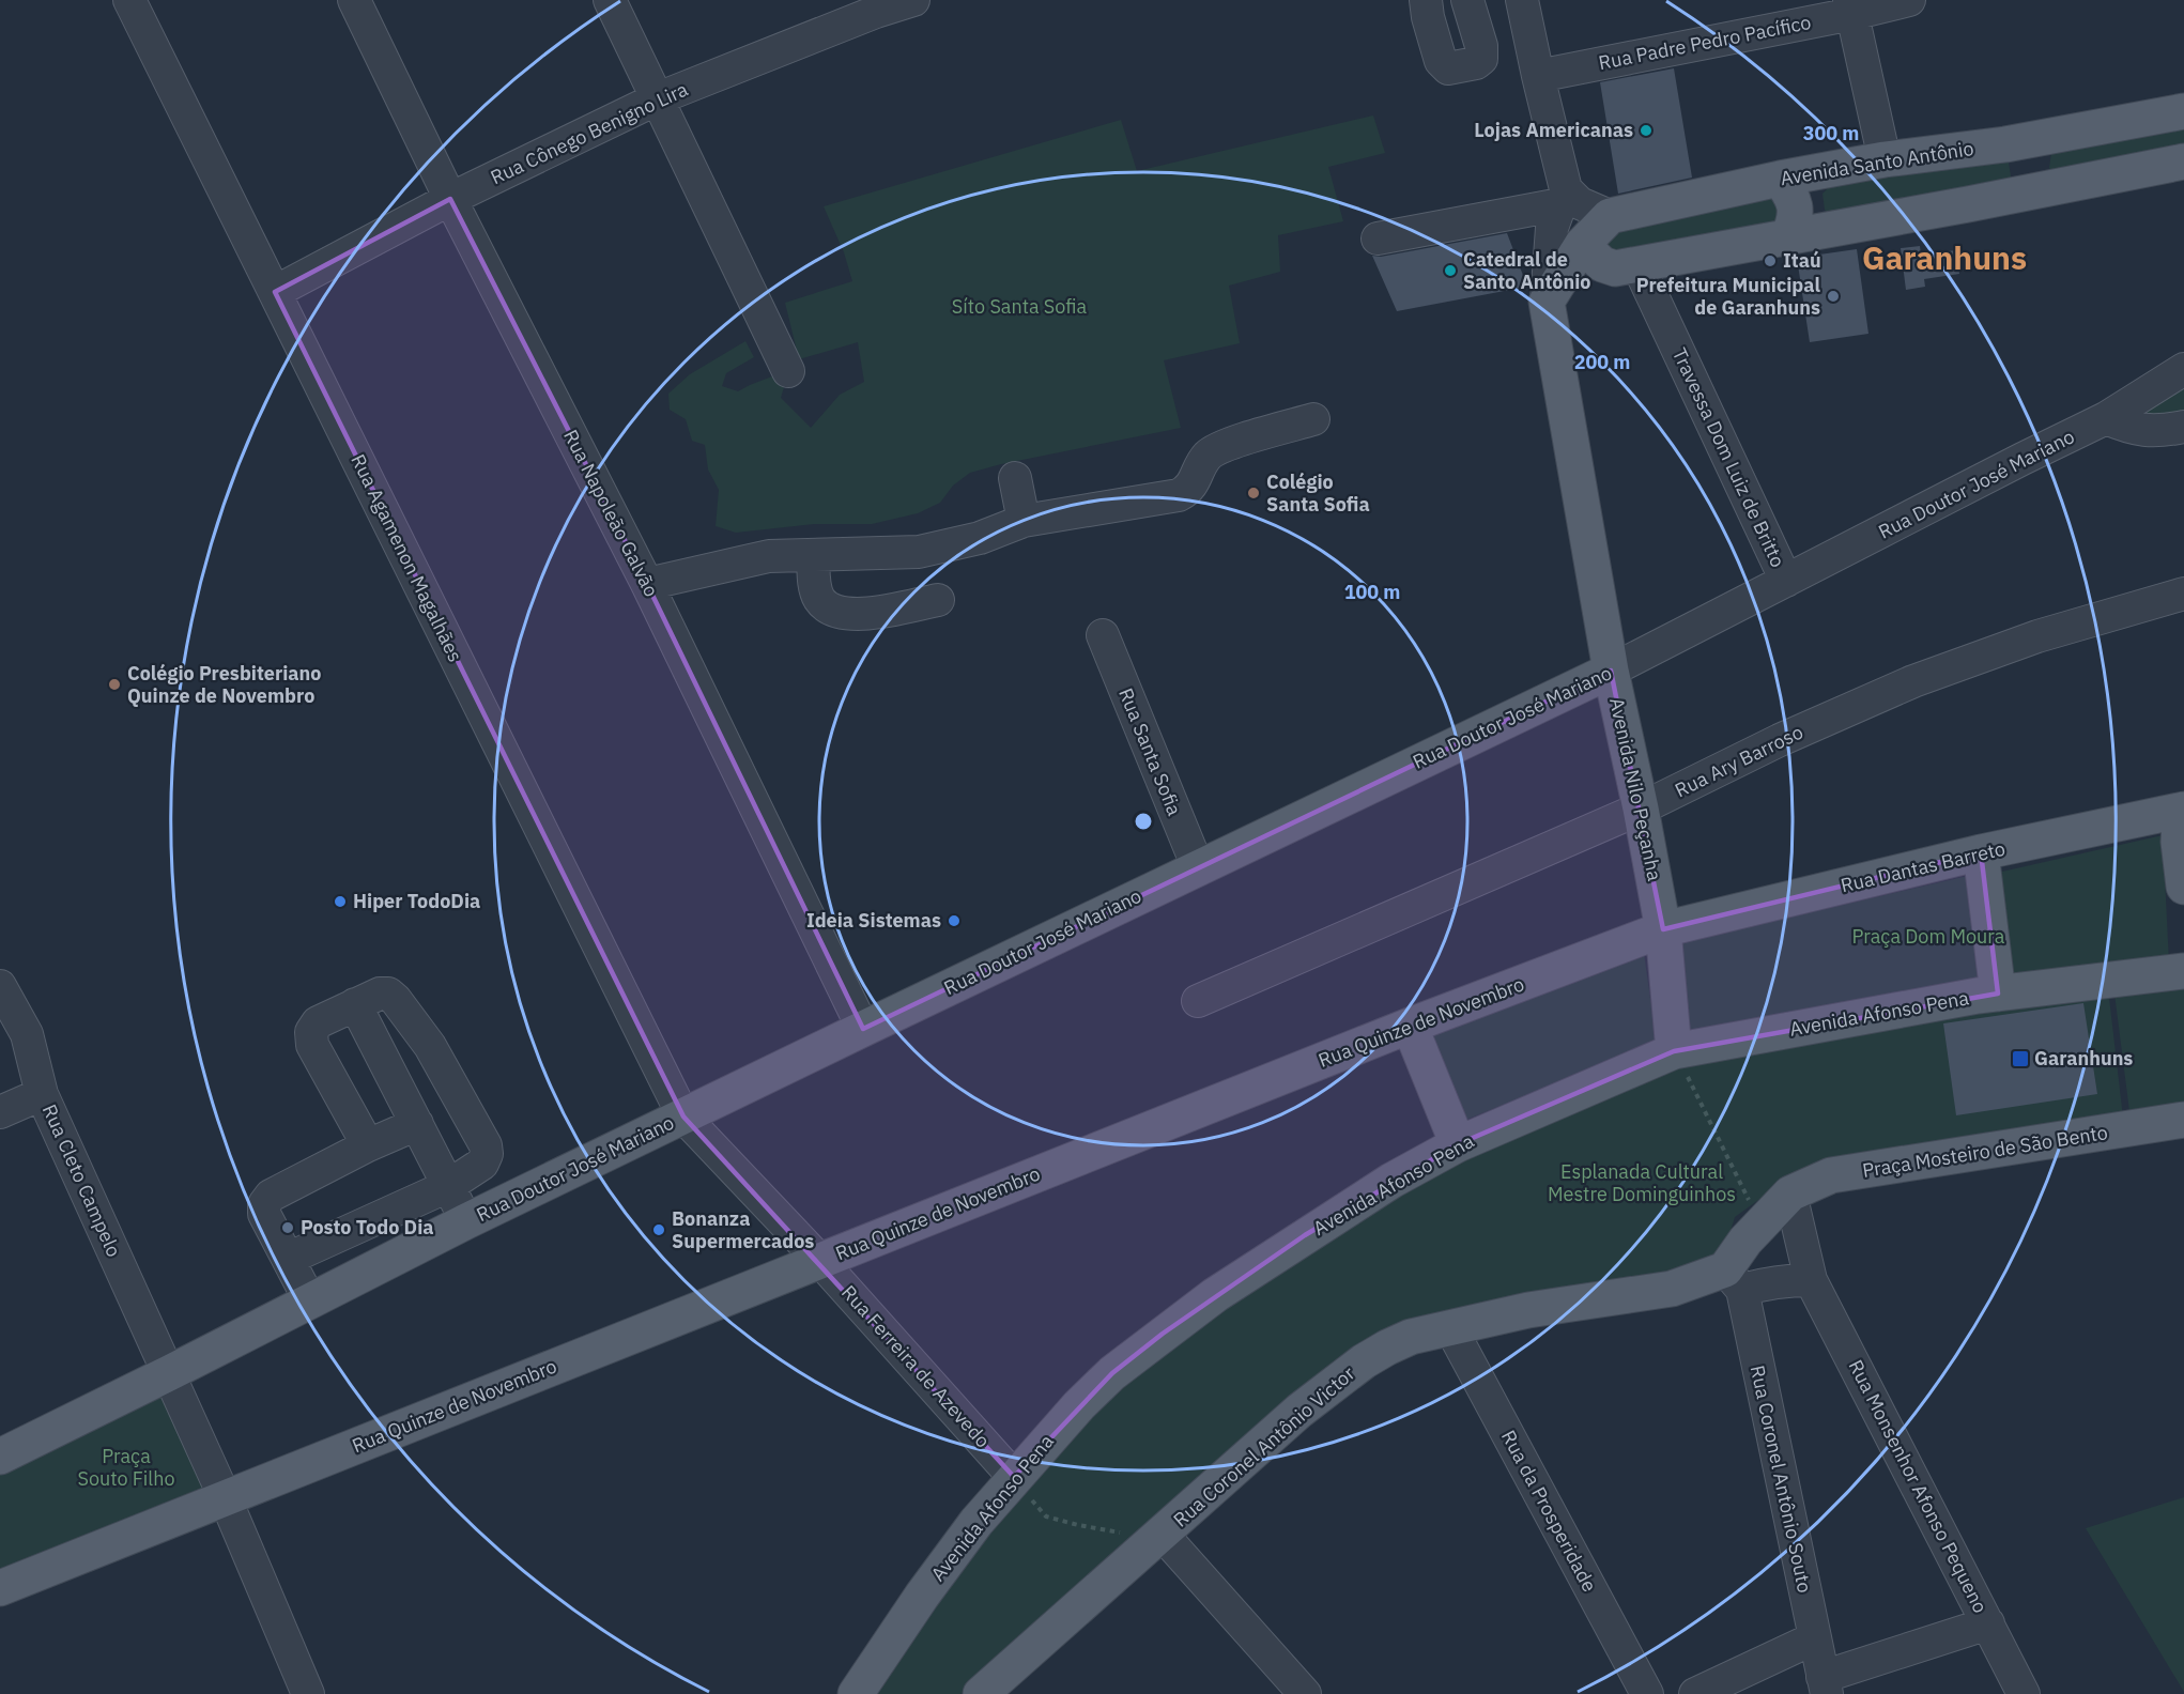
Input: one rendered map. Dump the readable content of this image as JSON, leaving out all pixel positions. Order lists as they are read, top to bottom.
{
  "streets": {
    "main road": [
      "Avenida Santo Antônio",
      "Rua Doutor José Mariano",
      "Avenida Nilo Peçanha",
      "Rua Dantas Barreto",
      "Avenida Afonso Pena",
      "Rua Quinze de Novembro",
      "Praça Mosteiro de São Bento",
      "Rua Coronel Antônio Victor"
    ],
    "street": [
      "Rua Padre Pedro Pacífico",
      "Rua Cônego Benigno Lira",
      "Travessa Dom Luiz de Britto",
      "Rua Napoleão Galvão",
      "Rua Agamenon Magalhães",
      "Rua Santa Sofia",
      "Rua Ary Barroso",
      "Rua Cleto Campelo",
      "Rua Ferreira de Azevedo",
      "Rua Coronel Antônio Souto",
      "Rua Monsenhor Afonso Pequeno",
      "Rua da Prosperidade"
    ]
  },
  "crossings": [
    ["Rua Cônego Benigno Lira", "Rua Napoleão Galvão"],
    ["Rua Cônego Benigno Lira", "Rua Agamenon Magalhães"],
    ["Travessa Dom Luiz de Britto", "Rua Doutor José Mariano"],
    ["Rua Doutor José Mariano", "Rua Napoleão Galvão"],
    ["Rua Doutor José Mariano", "Rua Agamenon Magalhães"],
    ["Rua Doutor José Mariano", "Rua Santa Sofia"],
    ["Rua Doutor José Mariano", "Avenida Nilo Peçanha"],
    ["Rua Doutor José Mariano", "Rua Cleto Campelo"],
    ["Rua Doutor José Mariano", "Rua Ferreira de Azevedo"],
    ["Rua Agamenon Magalhães", "Rua Ferreira de Azevedo"],
    ["Rua Ary Barroso", "Avenida Nilo Peçanha"],
    ["Avenida Nilo Peçanha", "Rua Dantas Barreto"],
    ["Avenida Nilo Peçanha", "Avenida Afonso Pena"],
    ["Avenida Nilo Peçanha", "Rua Quinze de Novembro"],
    ["Rua Dantas Barreto", "Rua Quinze de Novembro"],
    ["Avenida Afonso Pena", "Rua Ferreira de Azevedo"],
    ["Rua Quinze de Novembro", "Rua Cleto Campelo"],
    ["Rua Quinze de Novembro", "Rua Ferreira de Azevedo"],
    ["Praça Mosteiro de São Bento", "Rua Monsenhor Afonso Pequeno"],
    ["Rua Coronel Antônio Victor", "Rua Coronel Antônio Souto"],
    ["Rua Coronel Antônio Victor", "Rua da Prosperidade"]
  ],
  "districts": ["Garanhuns"],
  "parks": [
    "Síto Santa Sofia",
    "Praça Dom Moura",
    "Esplanada Cultural Mestre Dominguinhos",
    "Praça Souto Filho"
  ],
  "places": {
    "other": [
      "Lojas Americanas",
      "Itaú",
      "Catedral de Santo Antônio",
      "Prefeitura Municipal de Garanhuns",
      "Colégio Santa Sofia",
      "Colégio Presbiteriano Quinze de Novembro",
      "Hiper TodoDia",
      "Ideia Sistemas",
      "Posto Todo Dia",
      "Bonanza Supermercados"
    ],
    "transit": ["Garanhuns"]
  },
  "rings": ["300 m", "200 m", "100 m"]
}
